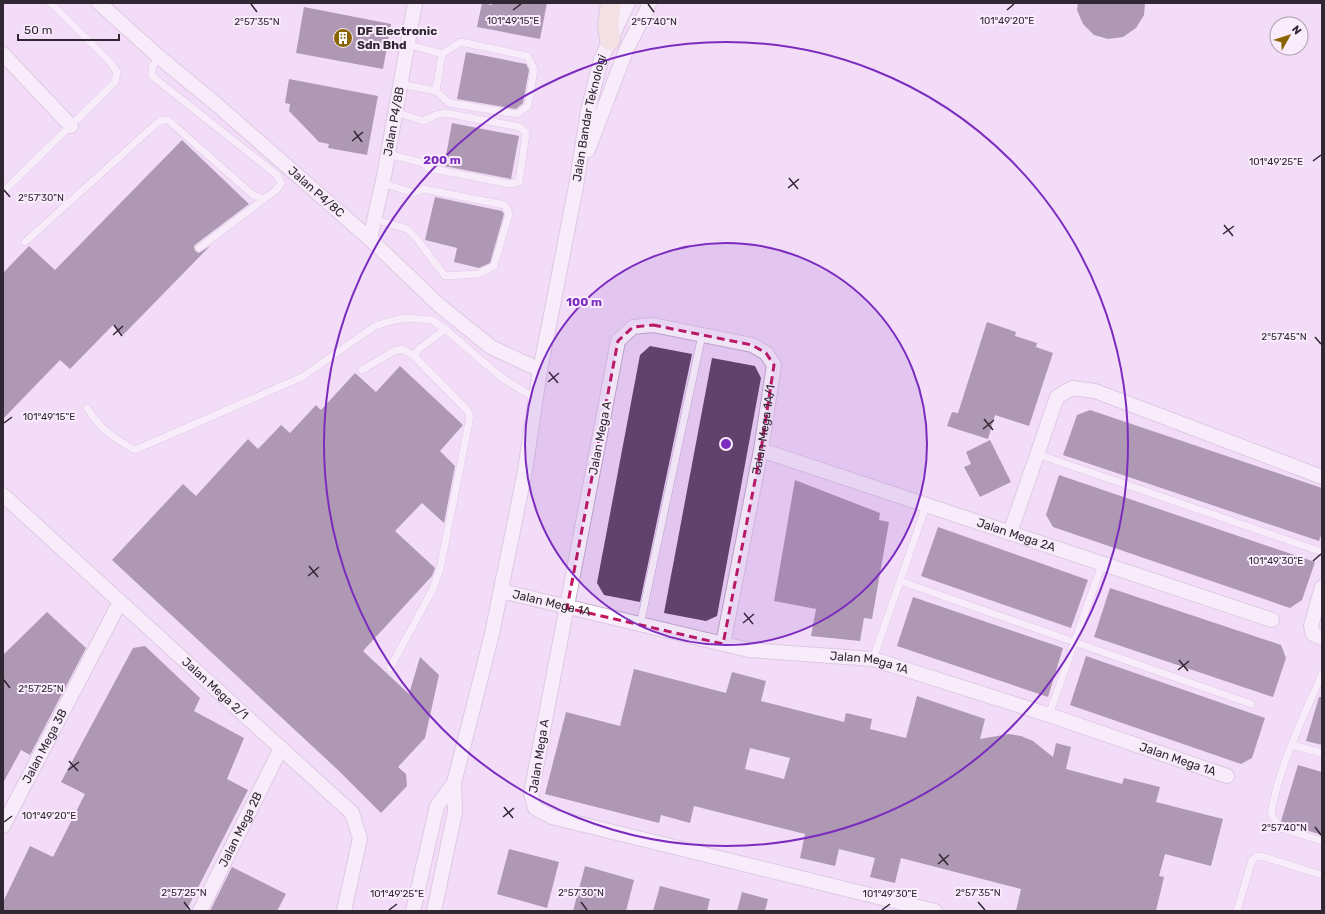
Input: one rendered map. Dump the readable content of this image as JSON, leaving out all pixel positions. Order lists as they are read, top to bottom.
{
  "streets": {
    "street": [
      "Jalan Bandar Teknologi",
      "Jalan P4/8B",
      "Jalan P4/8C",
      "Jalan Mega 1A/1",
      "Jalan Mega A",
      "Jalan Mega 2A",
      "Jalan Mega 1A",
      "Jalan Mega 2/1",
      "Jalan Mega 3B",
      "Jalan Mega 2B"
    ]
  },
  "crossings": [
    ["Jalan P4/8B", "Jalan P4/8C"],
    ["Jalan Mega 1A/1", "Jalan Mega A"],
    ["Jalan Mega 1A/1", "Jalan Mega 2A"],
    ["Jalan Mega 1A/1", "Jalan Mega 1A"],
    ["Jalan Mega A", "Jalan Mega 1A"],
    ["Jalan Mega 2/1", "Jalan Mega 3B"],
    ["Jalan Mega 2/1", "Jalan Mega 2B"]
  ],
  "places": {
    "building": ["DF Electronic Sdn Bhd"]
  },
  "scale_bar": "50 m",
  "north": "top right",
  "coordinates": [
    "101°49'15\"E",
    "101°49'20\"E",
    "2°57'35\"N",
    "2°57'40\"N",
    "101°49'25\"E",
    "2°57'30\"N",
    "2°57'45\"N",
    "101°49'30\"E",
    "2°57'25\"N"
  ],
  "rings": ["200 m", "100 m"]
}
